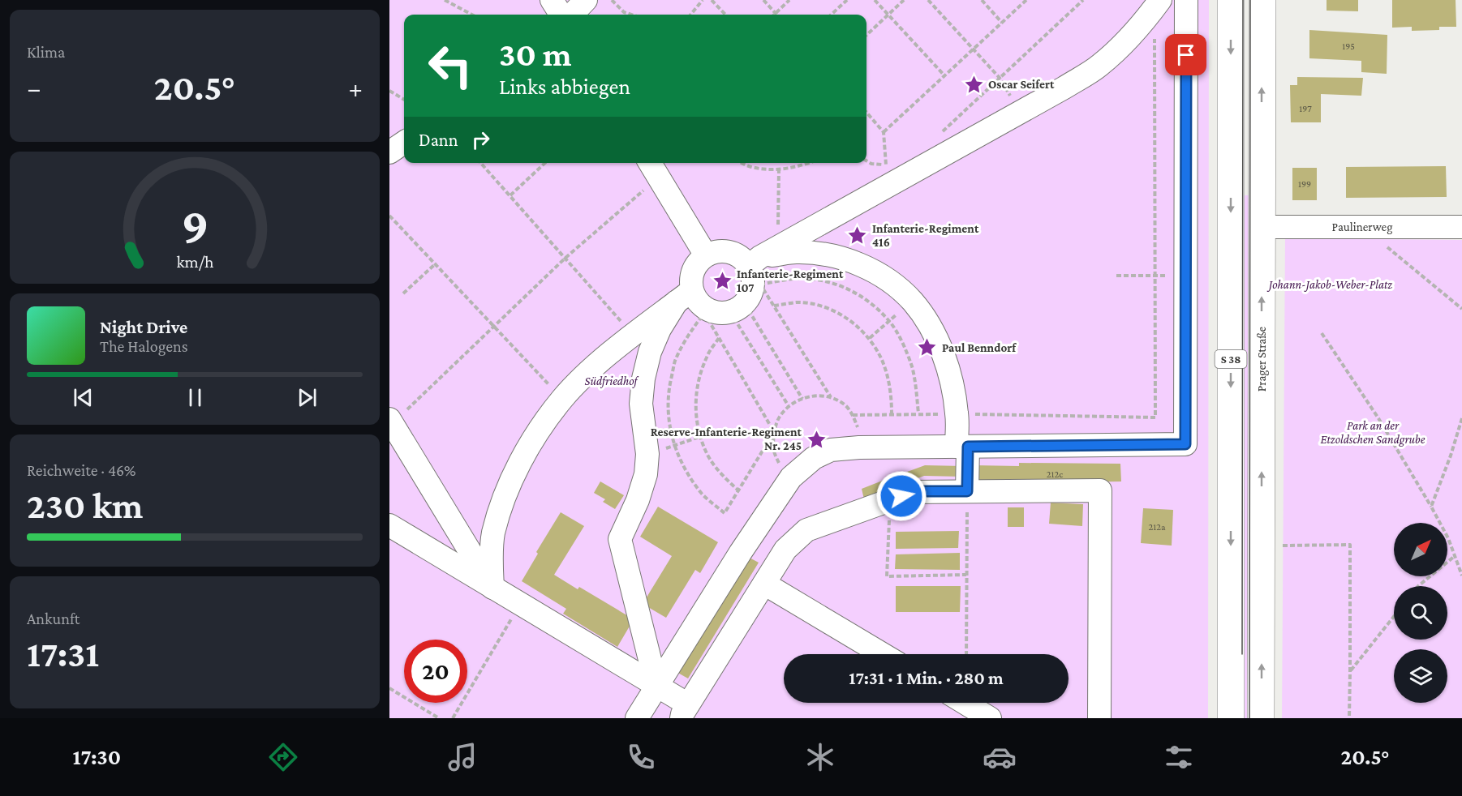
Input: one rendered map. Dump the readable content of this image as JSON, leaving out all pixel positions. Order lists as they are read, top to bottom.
{
  "streets": {
    "main road": ["S 38", "Prager Straße"],
    "street": ["Paulinerweg"]
  },
  "crossings": [
    ["Paulinerweg", "Prager Straße"]
  ],
  "parks": ["Johann-Jakob-Weber-Platz", "Südfriedhof", "Park an der Etzoldschen Sandgrube"],
  "places": {
    "place": [
      "Oscar Seifert",
      "Infanterie-Regiment 416",
      "Infanterie-Regiment 107",
      "Paul Benndorf",
      "Reserve-Infanterie-Regiment Nr. 245"
    ]
  },
  "house_numbers": [
    "195",
    "197",
    "199",
    "212c",
    "212a"
  ],
  "north": "top right",
  "page": {
    "tile": [
      "Klima",
      ["Reichweite · 46%", "230 km"],
      ["Ankunft", "17:31"]
    ],
    "turn": ["30 m", "Links abbiegen"],
    "heat": ["−", "20.5°", "+"],
    "then": "Dann",
    "song": ["Night Drive", "The Halogens"],
    "limit": "20",
    "trip": "17:31 · 1 Min. · 280 m",
    "tabs": ["17:30", "20.5°"],
    "gauge": ["9", "km/h"]
  }
}
